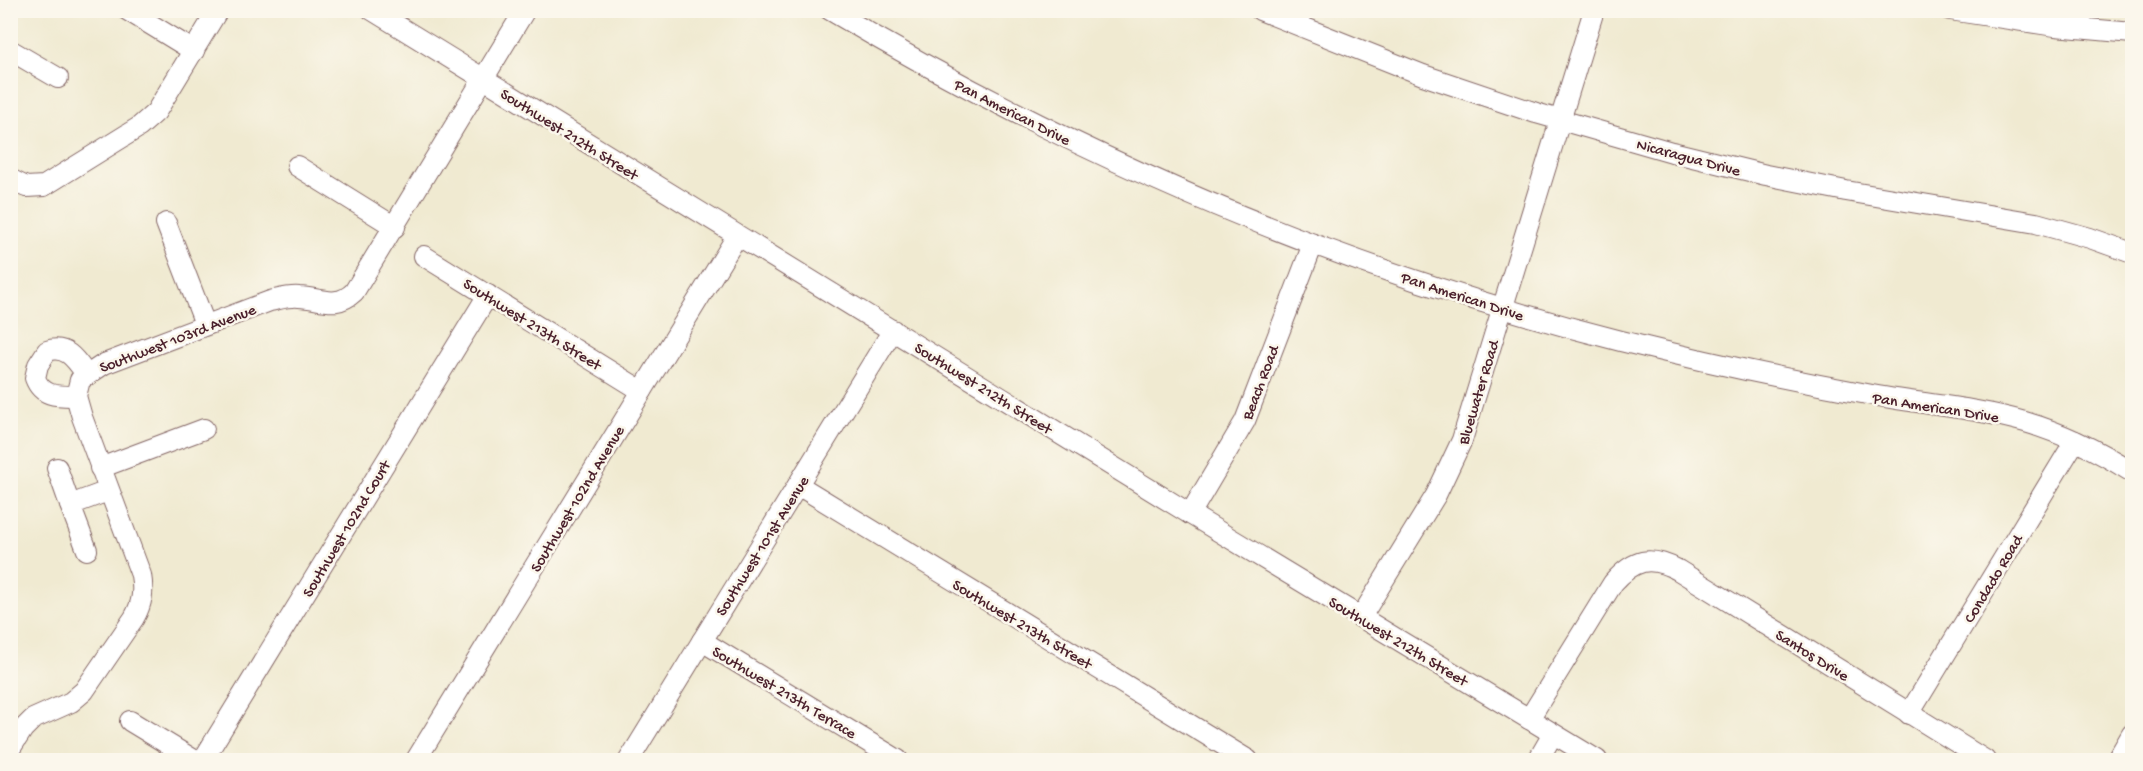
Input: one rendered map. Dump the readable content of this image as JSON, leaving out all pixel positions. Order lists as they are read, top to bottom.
{
  "streets": {
    "street": [
      "Pan American Drive",
      "Southwest 212th Street",
      "Nicaragua Drive",
      "Southwest 213th Street",
      "Southwest 103rd Avenue",
      "Beach Road",
      "Bluewater Road",
      "Southwest 102nd Avenue",
      "Southwest 102nd Court",
      "Southwest 101st Avenue",
      "Condado Road",
      "Santos Drive",
      "Southwest 213th Terrace"
    ]
  },
  "crossings": [
    ["Pan American Drive", "Beach Road"],
    ["Pan American Drive", "Bluewater Road"],
    ["Pan American Drive", "Condado Road"],
    ["Southwest 212th Street", "Southwest 103rd Avenue"],
    ["Southwest 212th Street", "Beach Road"],
    ["Southwest 212th Street", "Bluewater Road"],
    ["Southwest 212th Street", "Southwest 102nd Avenue"],
    ["Southwest 212th Street", "Southwest 101st Avenue"],
    ["Southwest 212th Street", "Santos Drive"],
    ["Nicaragua Drive", "Bluewater Road"],
    ["Southwest 213th Street", "Southwest 102nd Avenue"],
    ["Southwest 213th Street", "Southwest 102nd Court"],
    ["Southwest 213th Street", "Southwest 101st Avenue"],
    ["Southwest 101st Avenue", "Southwest 213th Terrace"],
    ["Condado Road", "Santos Drive"]
  ]
}
